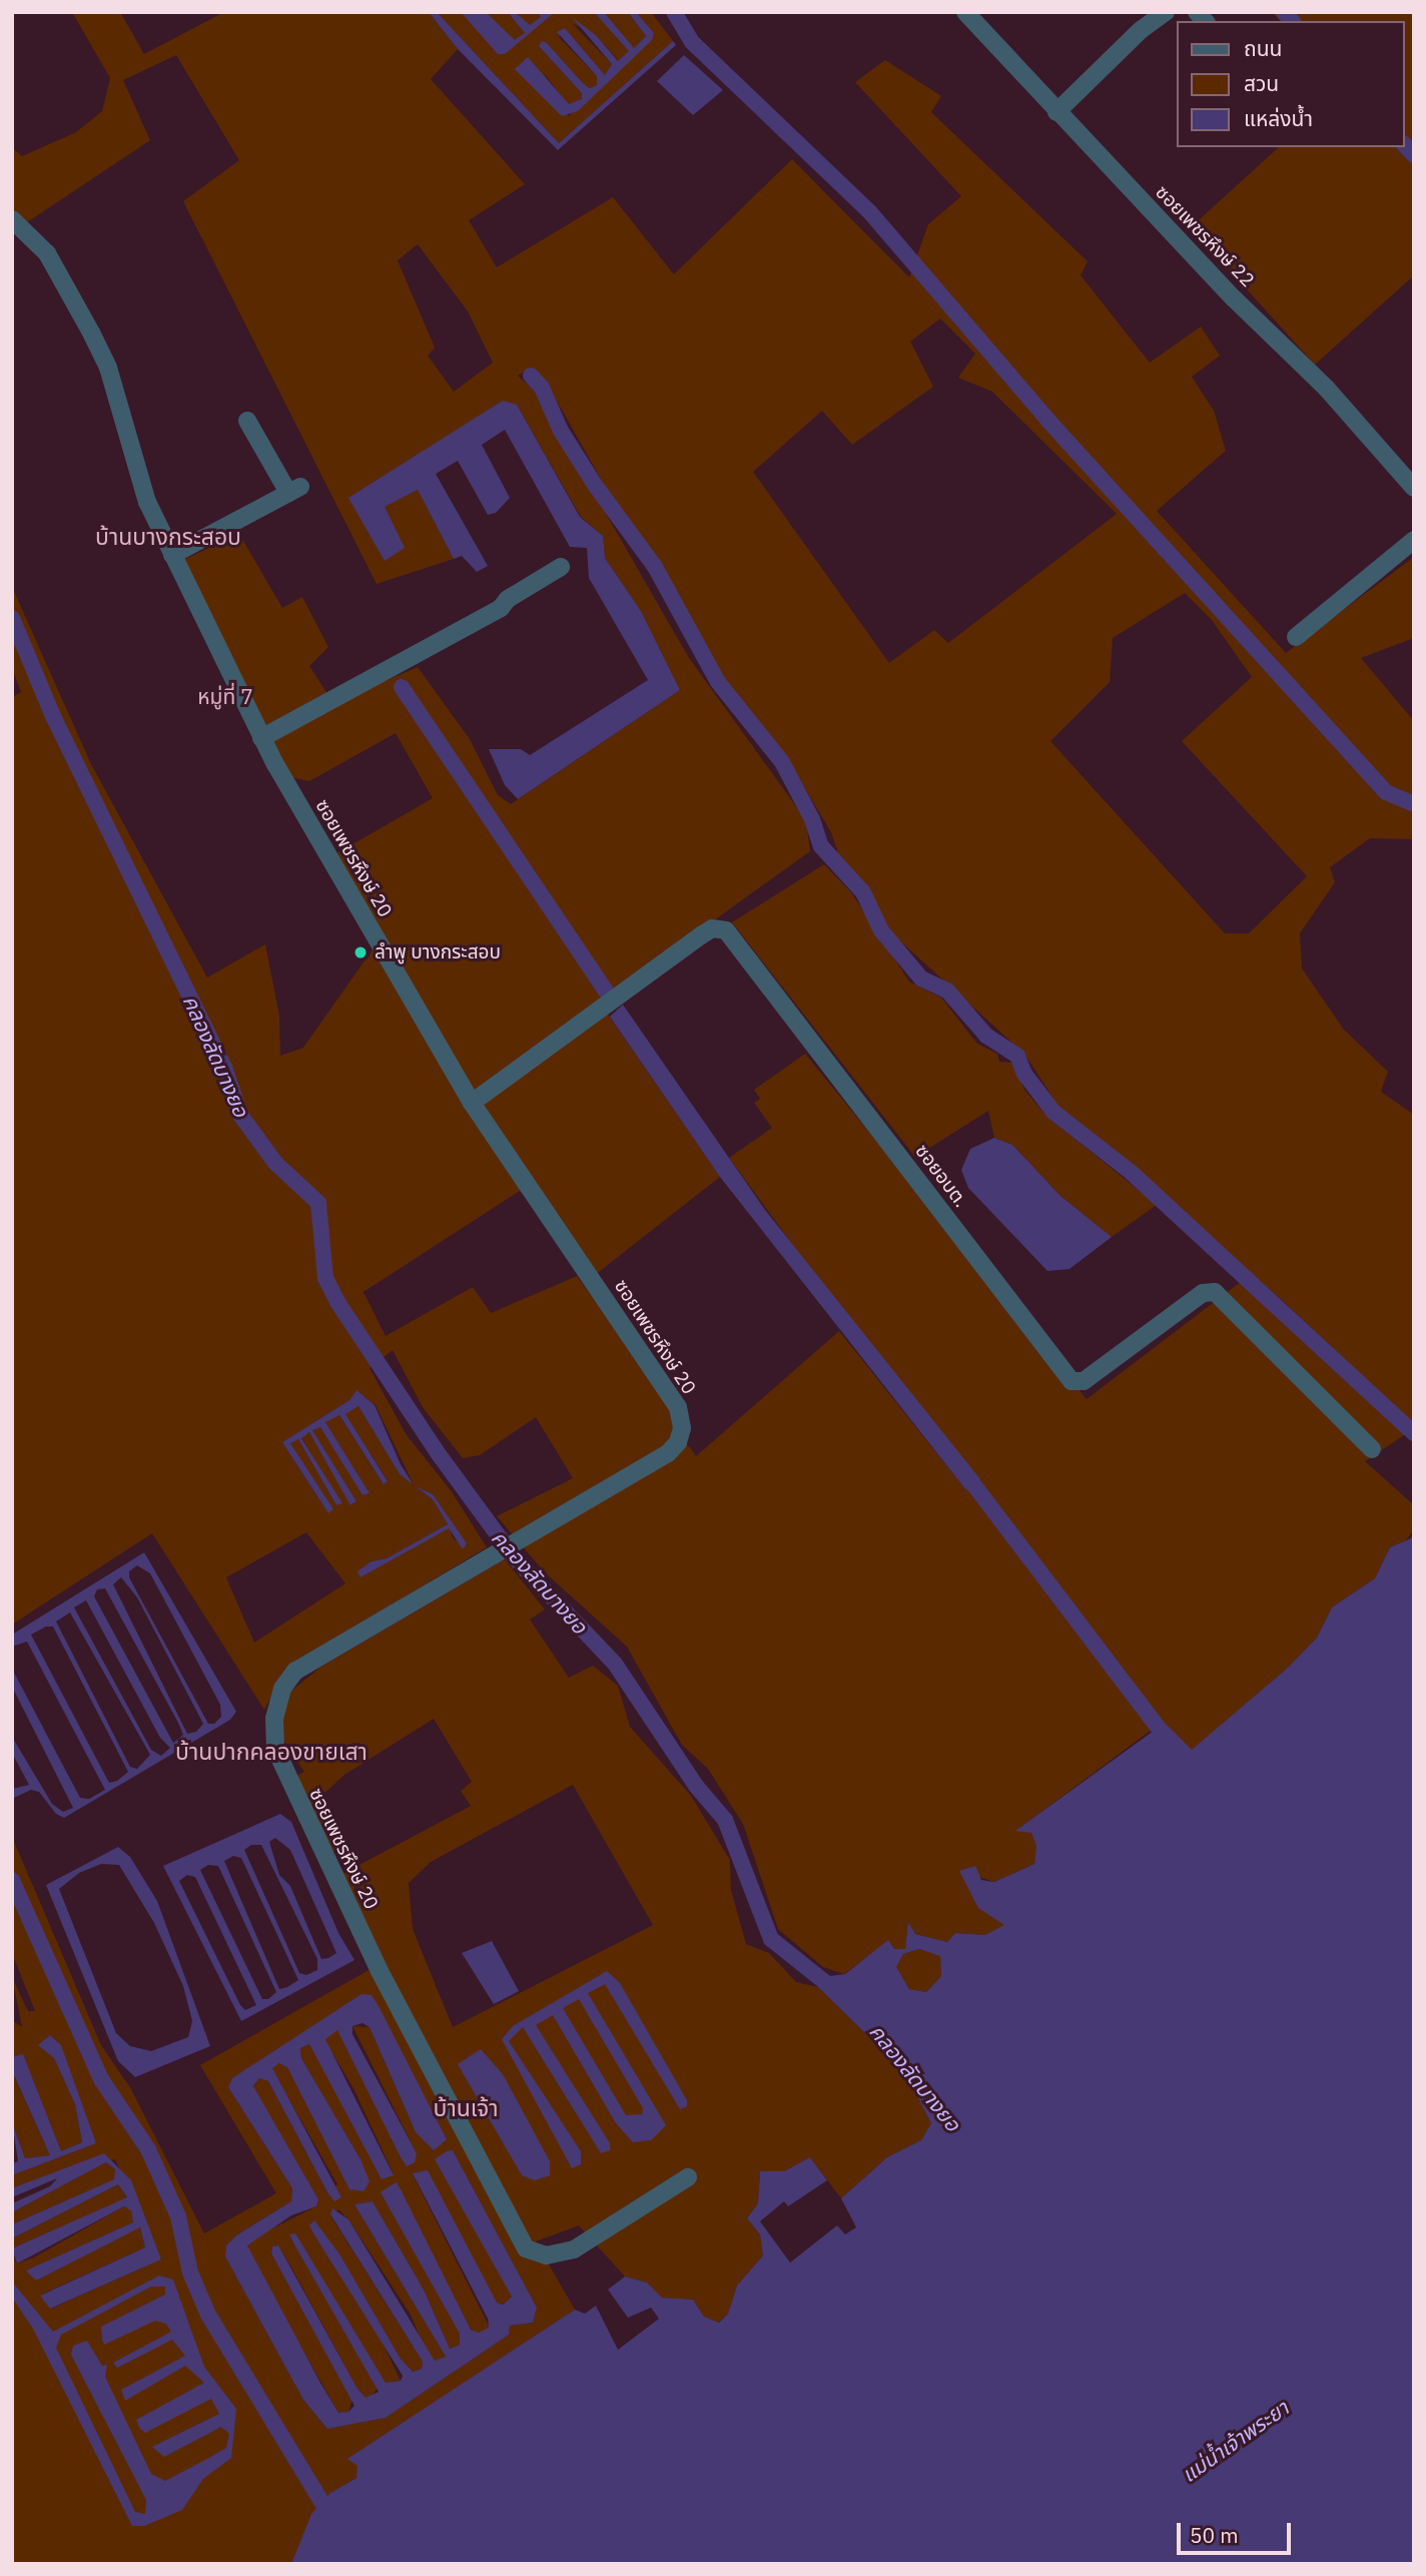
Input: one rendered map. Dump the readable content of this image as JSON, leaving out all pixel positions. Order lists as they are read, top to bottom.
{
  "streets": {
    "street": ["ซอยเพชรหึงษ์ 22", "ซอยเพชรหึงษ์ 20", "ซอยอบต."]
  },
  "crossings": [
    ["ซอยเพชรหึงษ์ 20", "ซอยอบต."]
  ],
  "districts": [
    "บ้านบางกระสอบ",
    "หมู่ที่ 7",
    "บ้านปากคลองขายเสา",
    "บ้านเจ้า"
  ],
  "water": ["คลองลัดบางยอ", "แม่น้ำเจ้าพระยา"],
  "places": ["ลำพู บางกระสอบ"],
  "legend": ["ถนน", "สวน", "แหล่งน้ำ"],
  "scale_bar": "50 m"
}
